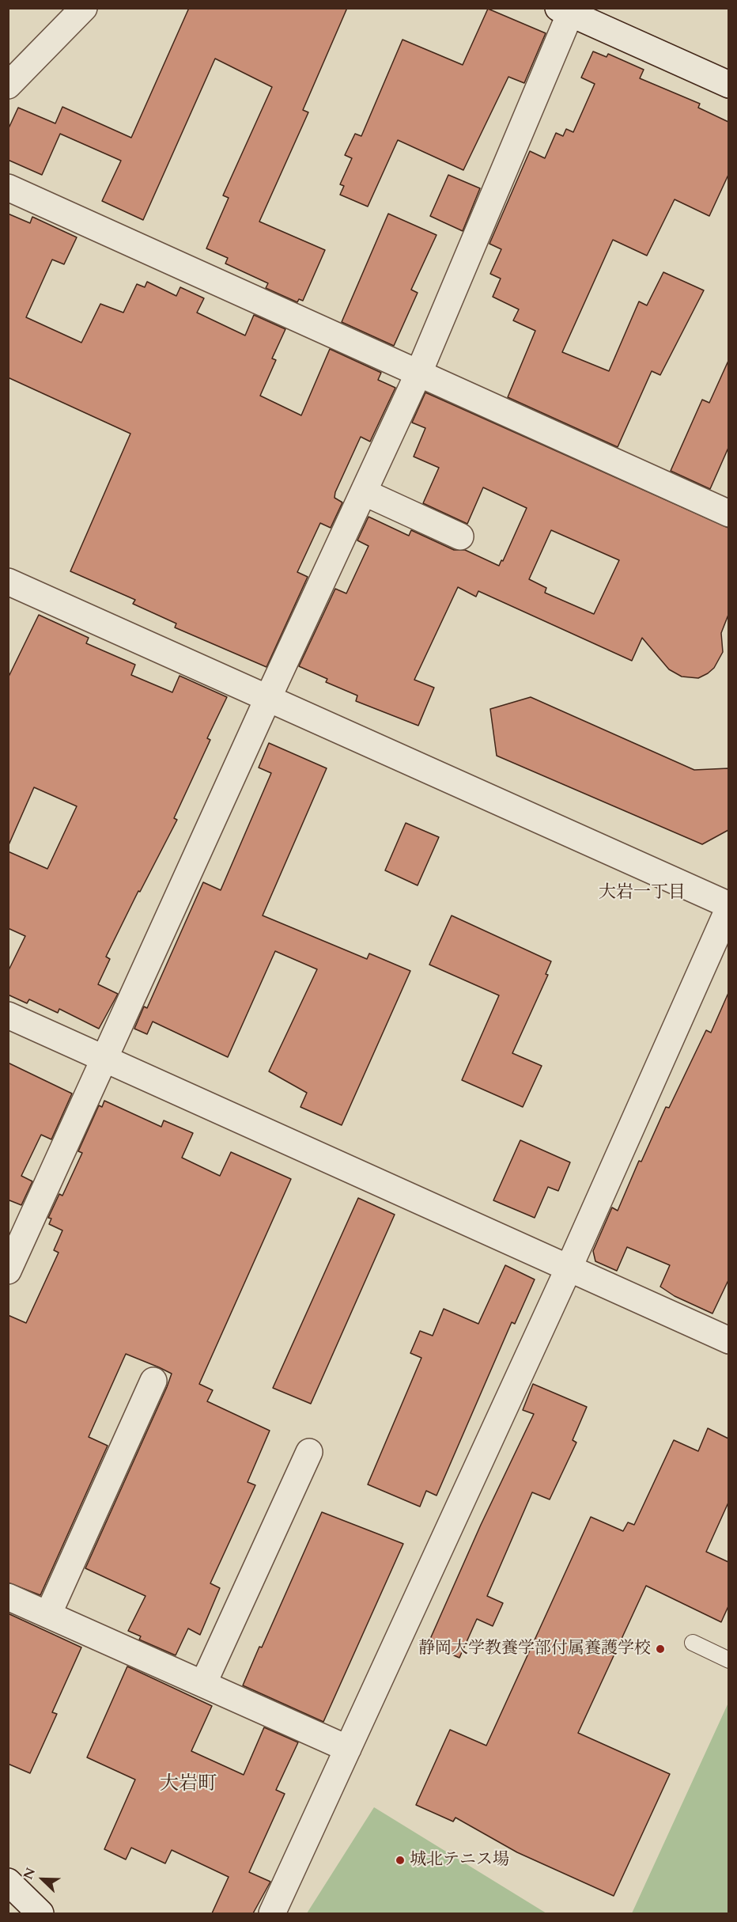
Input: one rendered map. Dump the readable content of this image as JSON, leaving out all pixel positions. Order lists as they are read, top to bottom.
{
  "districts": ["大岩一丁目", "大岩町"],
  "places": ["静岡大学教養学部付属養護学校", "城北テニス場"],
  "north": "top left"
}
